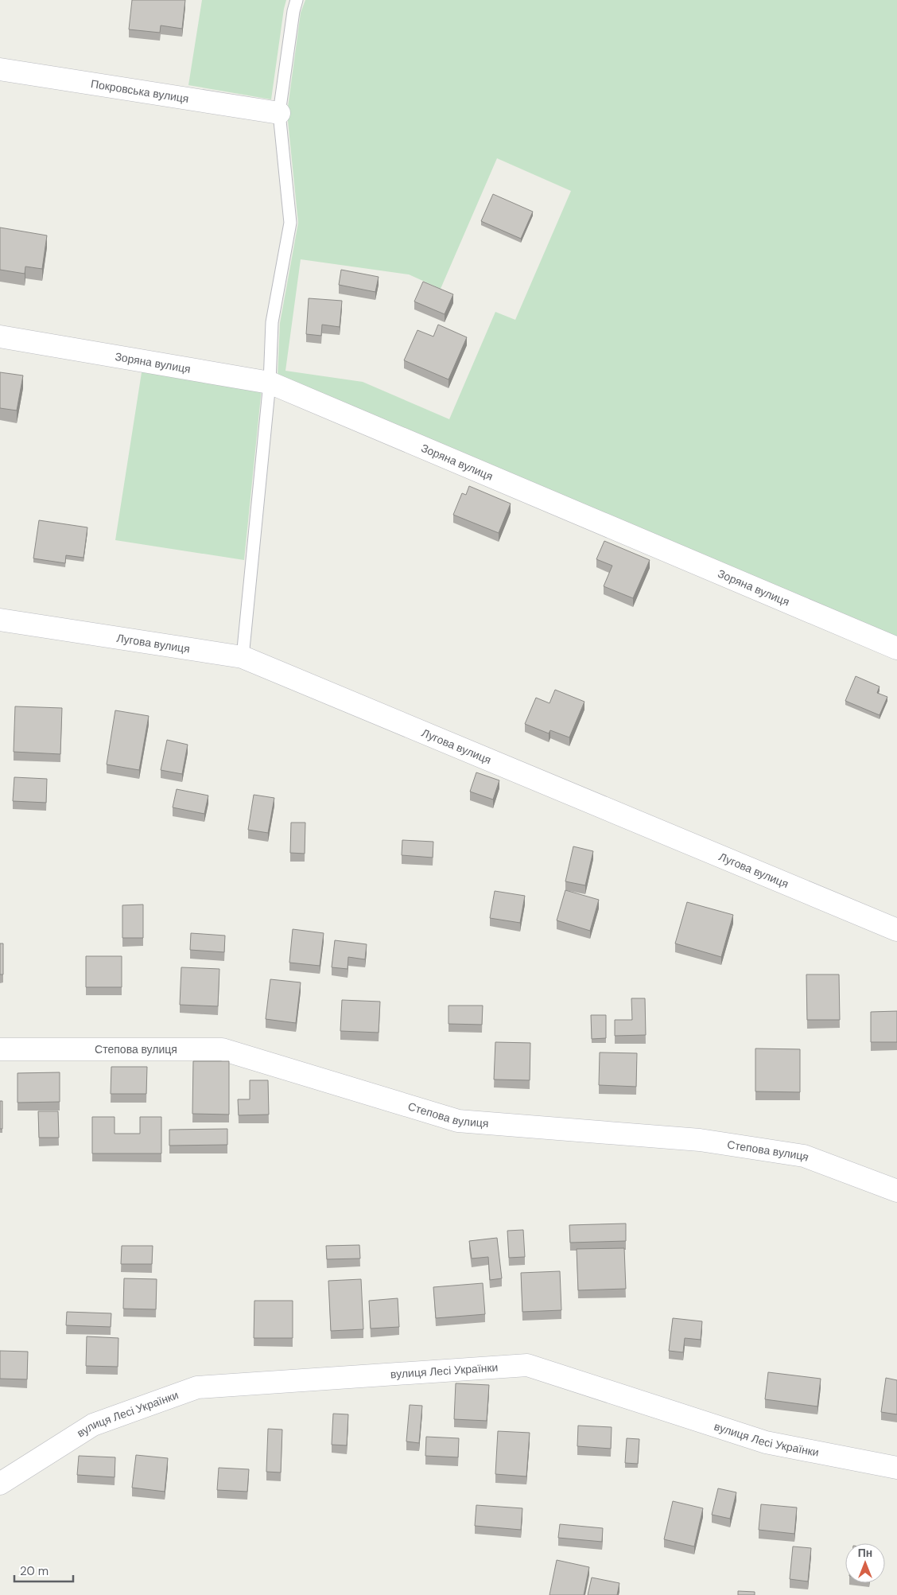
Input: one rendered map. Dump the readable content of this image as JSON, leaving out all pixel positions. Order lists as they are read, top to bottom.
{
  "streets": {
    "street": [
      "Покровська вулиця",
      "Зоряна вулиця",
      "Лугова вулиця",
      "Степова вулиця",
      "вулиця Лесі Українки"
    ]
  },
  "scale_bar": "20 m",
  "north": "top"
}
